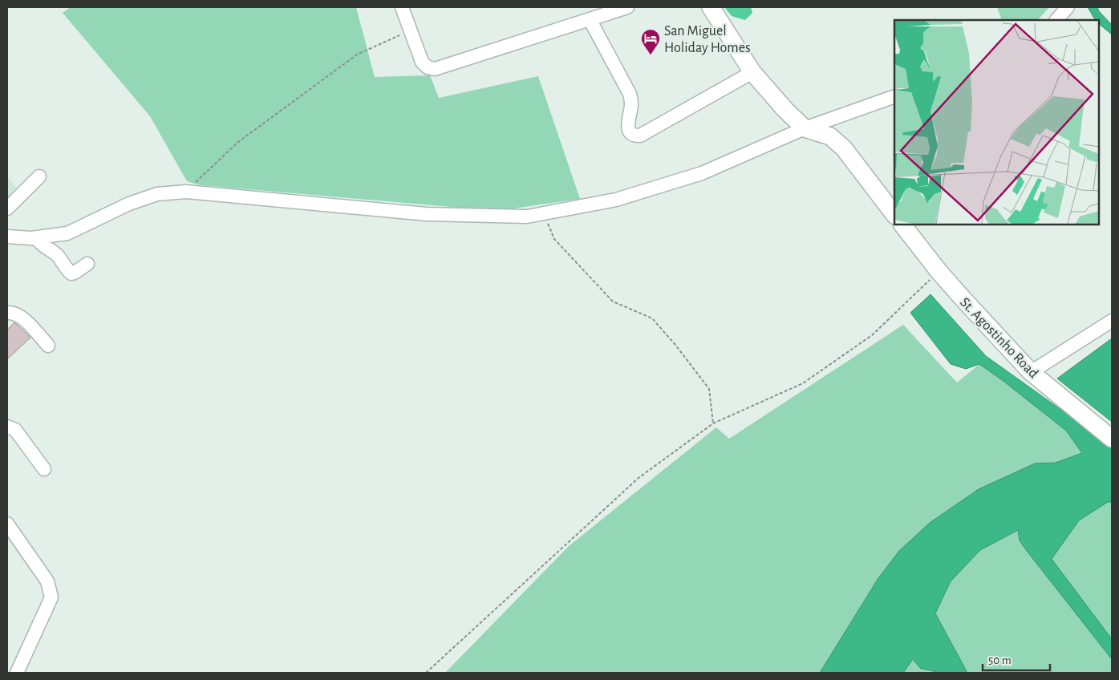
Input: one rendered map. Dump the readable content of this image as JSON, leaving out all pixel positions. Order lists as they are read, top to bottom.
{
  "streets": {
    "main road": ["St. Agostinho Road"]
  },
  "places": {
    "hotel": ["San Miguel Holiday Homes"]
  },
  "scale_bar": "50 m"
}
